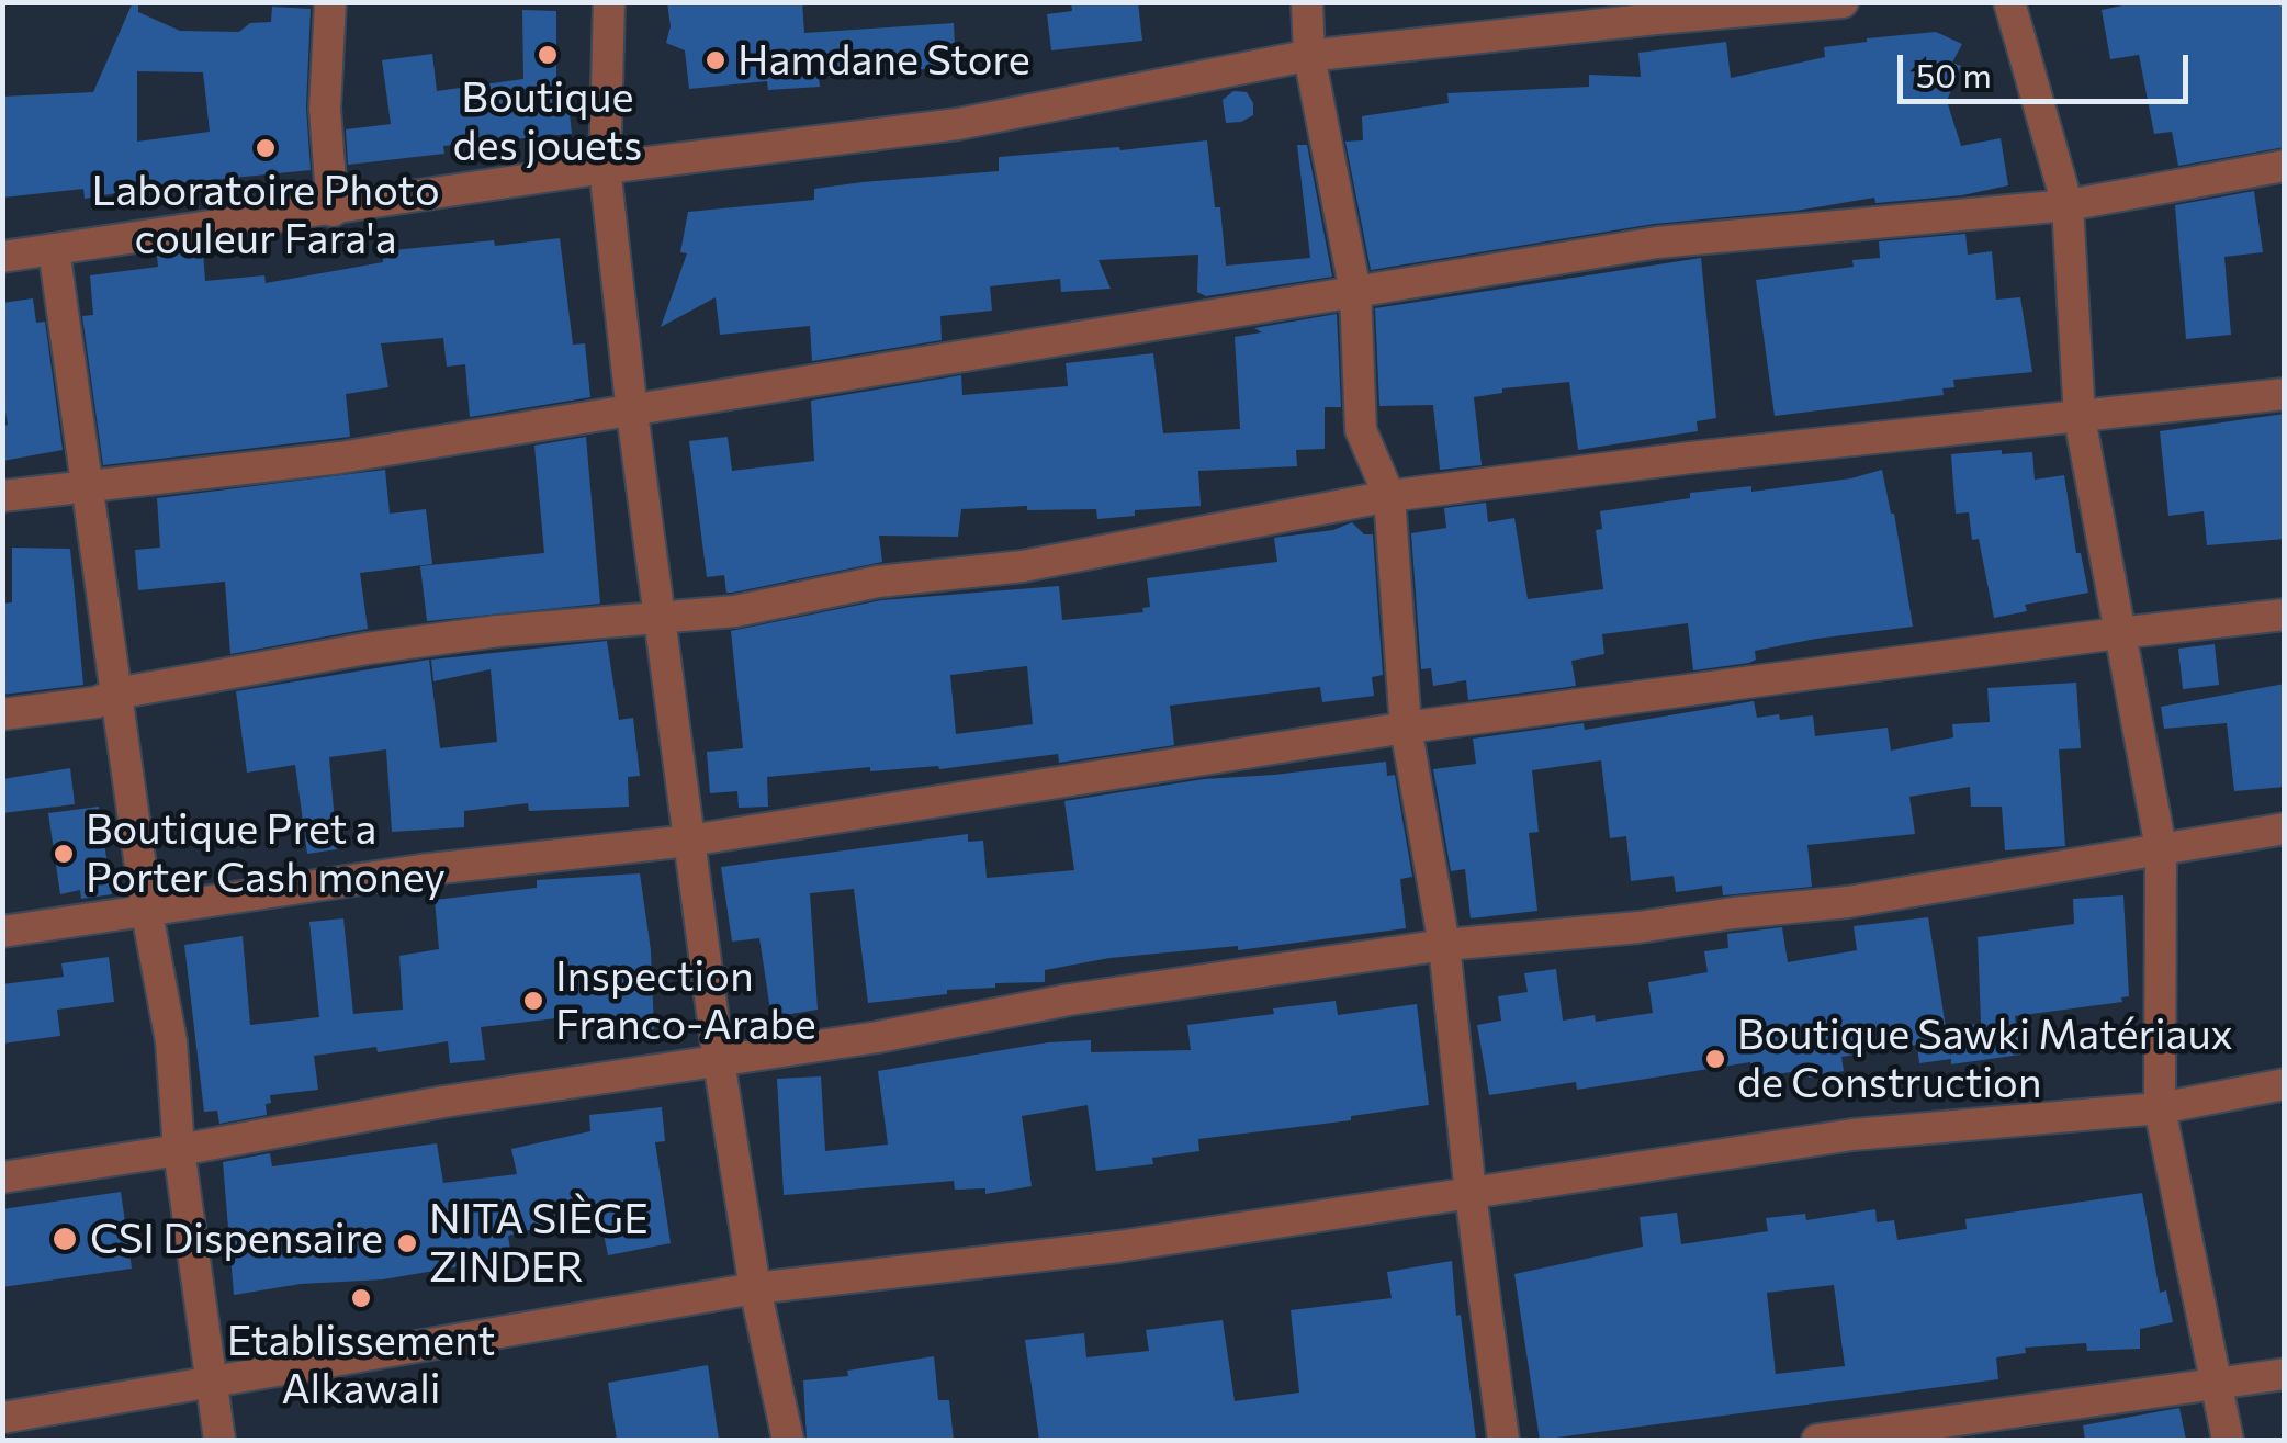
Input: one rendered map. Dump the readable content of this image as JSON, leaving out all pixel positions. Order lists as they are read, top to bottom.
{
  "places": [
    "Boutique des jouets",
    "Hamdane Store",
    "Laboratoire Photo couleur Fara'a",
    "Boutique Pret a Porter Cash money",
    "Inspection Franco-Arabe",
    "Boutique Sawki Matériaux de Construction",
    "CSI Dispensaire",
    "NITA SIÈGE ZINDER",
    "Etablissement Alkawali"
  ],
  "scale_bar": "50 m"
}
